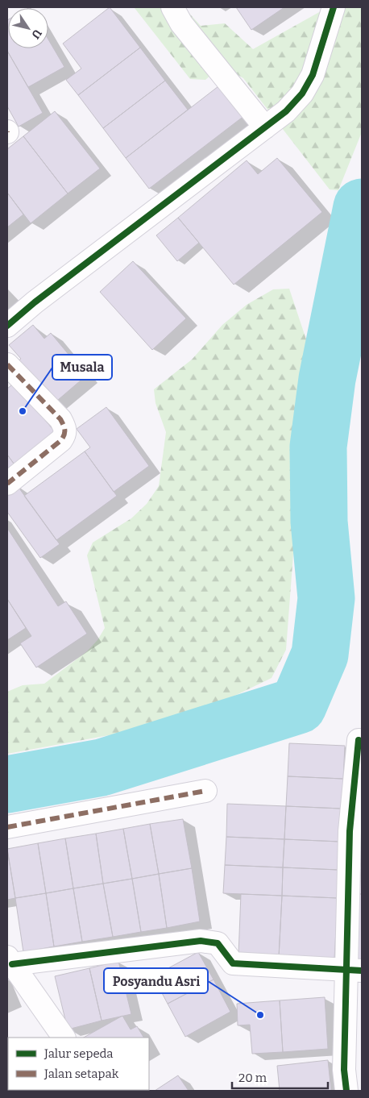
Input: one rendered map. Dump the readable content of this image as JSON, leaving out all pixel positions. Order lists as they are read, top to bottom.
{
  "places": ["Musala", "Posyandu Asri"],
  "legend": ["Jalur sepeda", "Jalan setapak"],
  "scale_bar": "20 m",
  "north": "bottom right"
}
